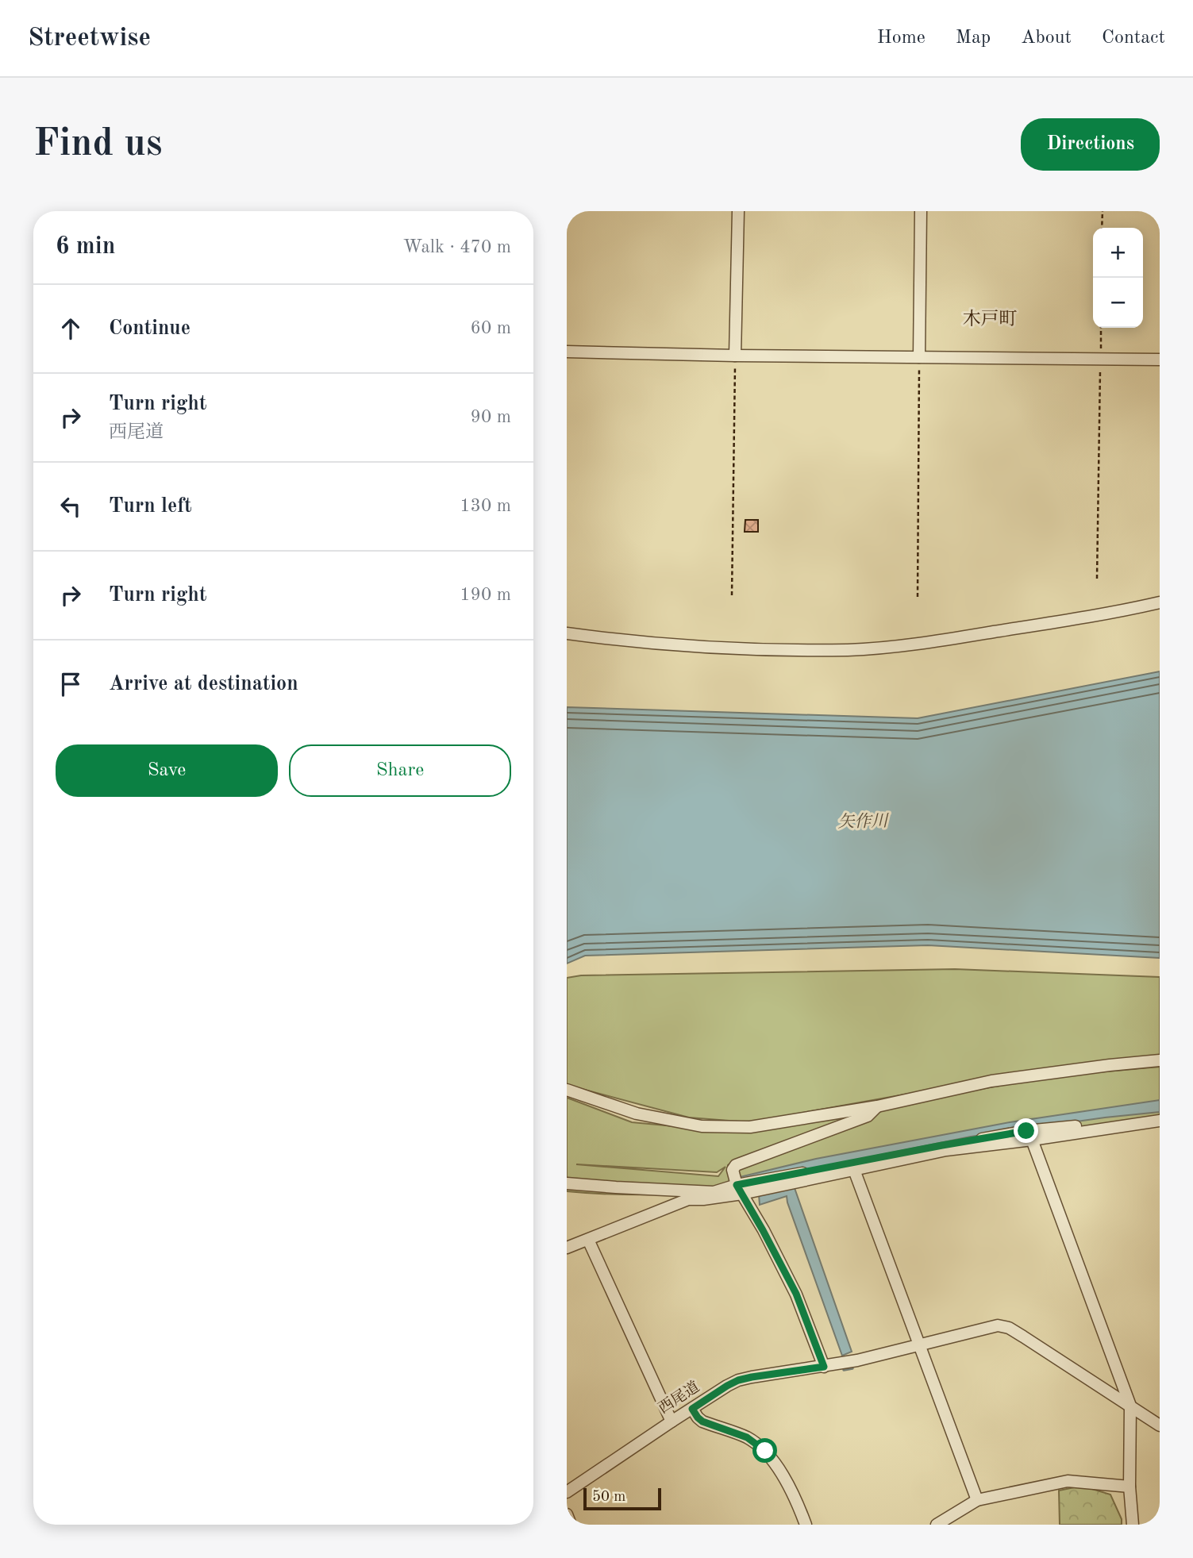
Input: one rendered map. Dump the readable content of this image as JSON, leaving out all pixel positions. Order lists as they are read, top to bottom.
{
  "streets": {
    "street": ["西尾道"]
  },
  "districts": ["木戸町"],
  "water": ["矢作川"],
  "scale_bar": "50 m",
  "page": {
    "header": "Streetwise",
    "nav": [
      "Home",
      "Map",
      "About",
      "Contact"
    ],
    "buttons": [
      "Directions",
      ["Save", "Share"]
    ],
    "title": "Find us",
    "heading": ["6 min", "Walk · 470 m"],
    "map_buttons": ["+", "−"],
    "list": [
      ["Continue", "60 m"],
      ["Turn right", "西尾道", "90 m"],
      ["Turn left", "130 m"],
      ["Turn right", "190 m"],
      "Arrive at destination"
    ],
    "scale": "50 m"
  }
}
